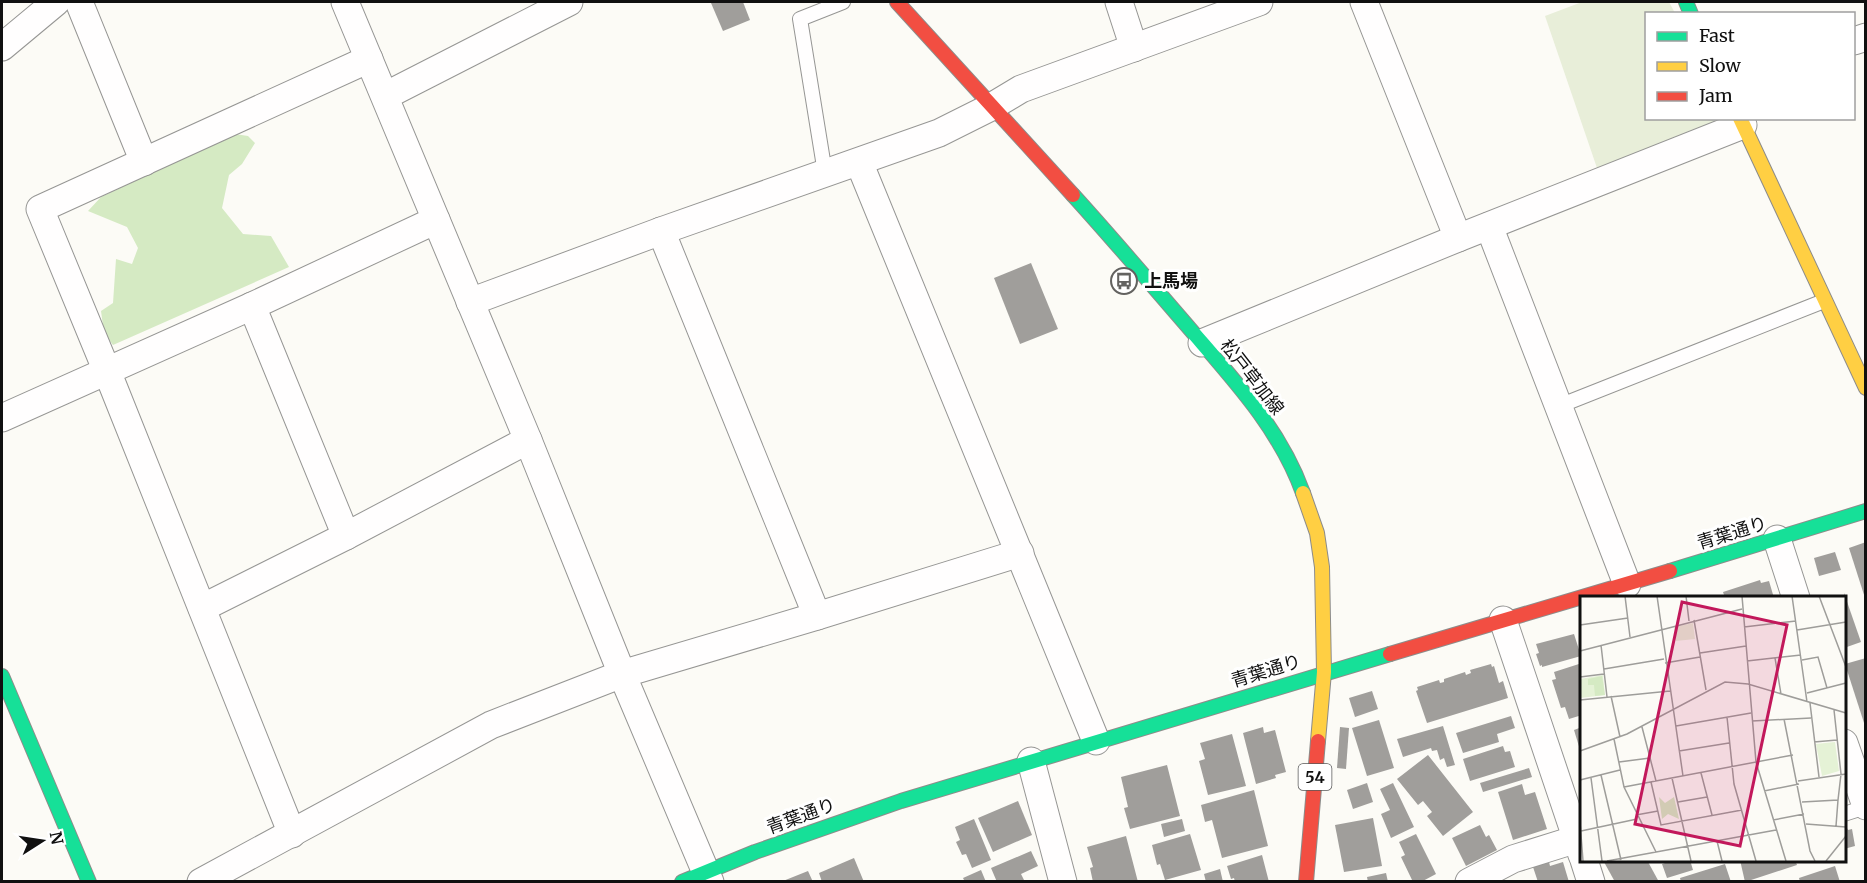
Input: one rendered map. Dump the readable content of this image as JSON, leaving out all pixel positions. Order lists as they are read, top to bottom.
{
  "streets": {
    "street": ["松戸草加線", "青葉通り", "54"]
  },
  "crossings": [
    ["松戸草加線", "青葉通り"]
  ],
  "places": {
    "bus stop": ["上馬場"]
  },
  "legend": ["Fast", "Slow", "Jam"],
  "north": "right"
}
